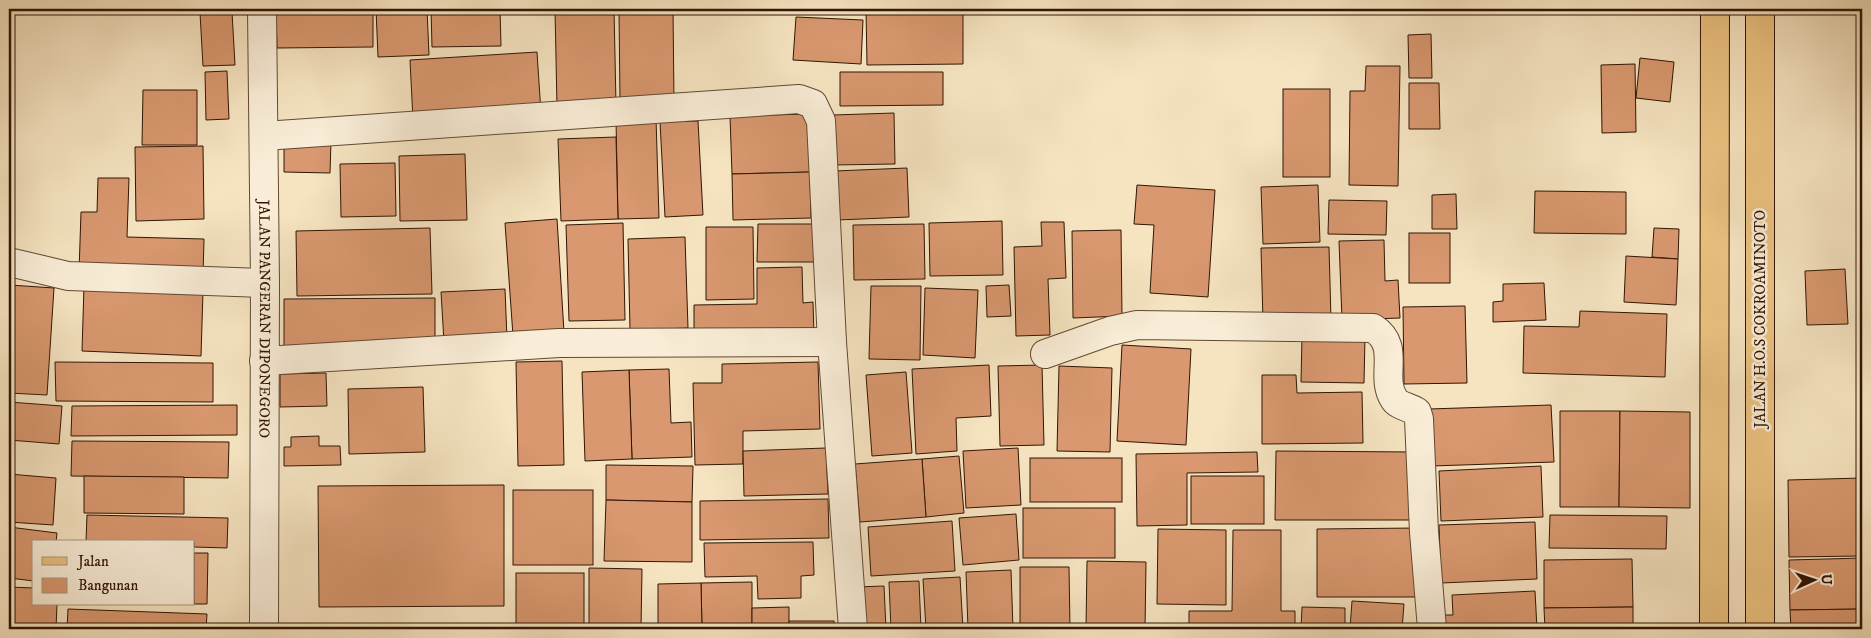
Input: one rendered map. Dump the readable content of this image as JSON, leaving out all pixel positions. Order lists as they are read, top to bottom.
{
  "streets": {
    "main road": ["JALAN H.O.S COKROAMINOTO"],
    "street": ["JALAN PANGERAN DIPONEGORO"]
  },
  "legend": ["Jalan", "Bangunan"],
  "north": "right"
}
